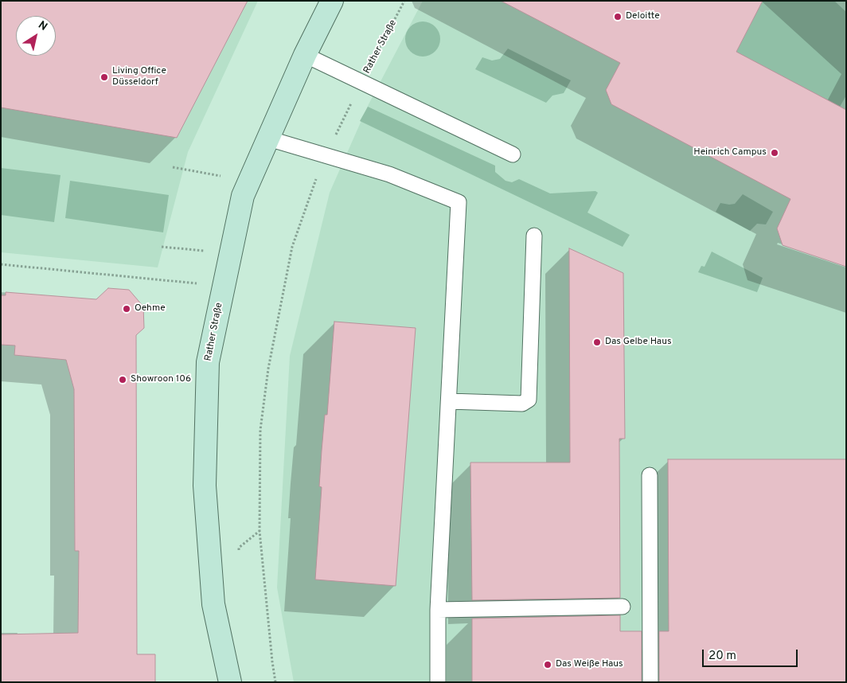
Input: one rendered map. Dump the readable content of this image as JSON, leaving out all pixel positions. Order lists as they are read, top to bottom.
{
  "streets": {
    "street": ["Rather Straße"]
  },
  "places": [
    "Deloitte",
    "Living Office Düsseldorf",
    "Heinrich Campus",
    "Oehme",
    "Das Gelbe Haus",
    "Showroon 106",
    "Das Weiße Haus"
  ],
  "scale_bar": "20 m",
  "north": "top right"
}
